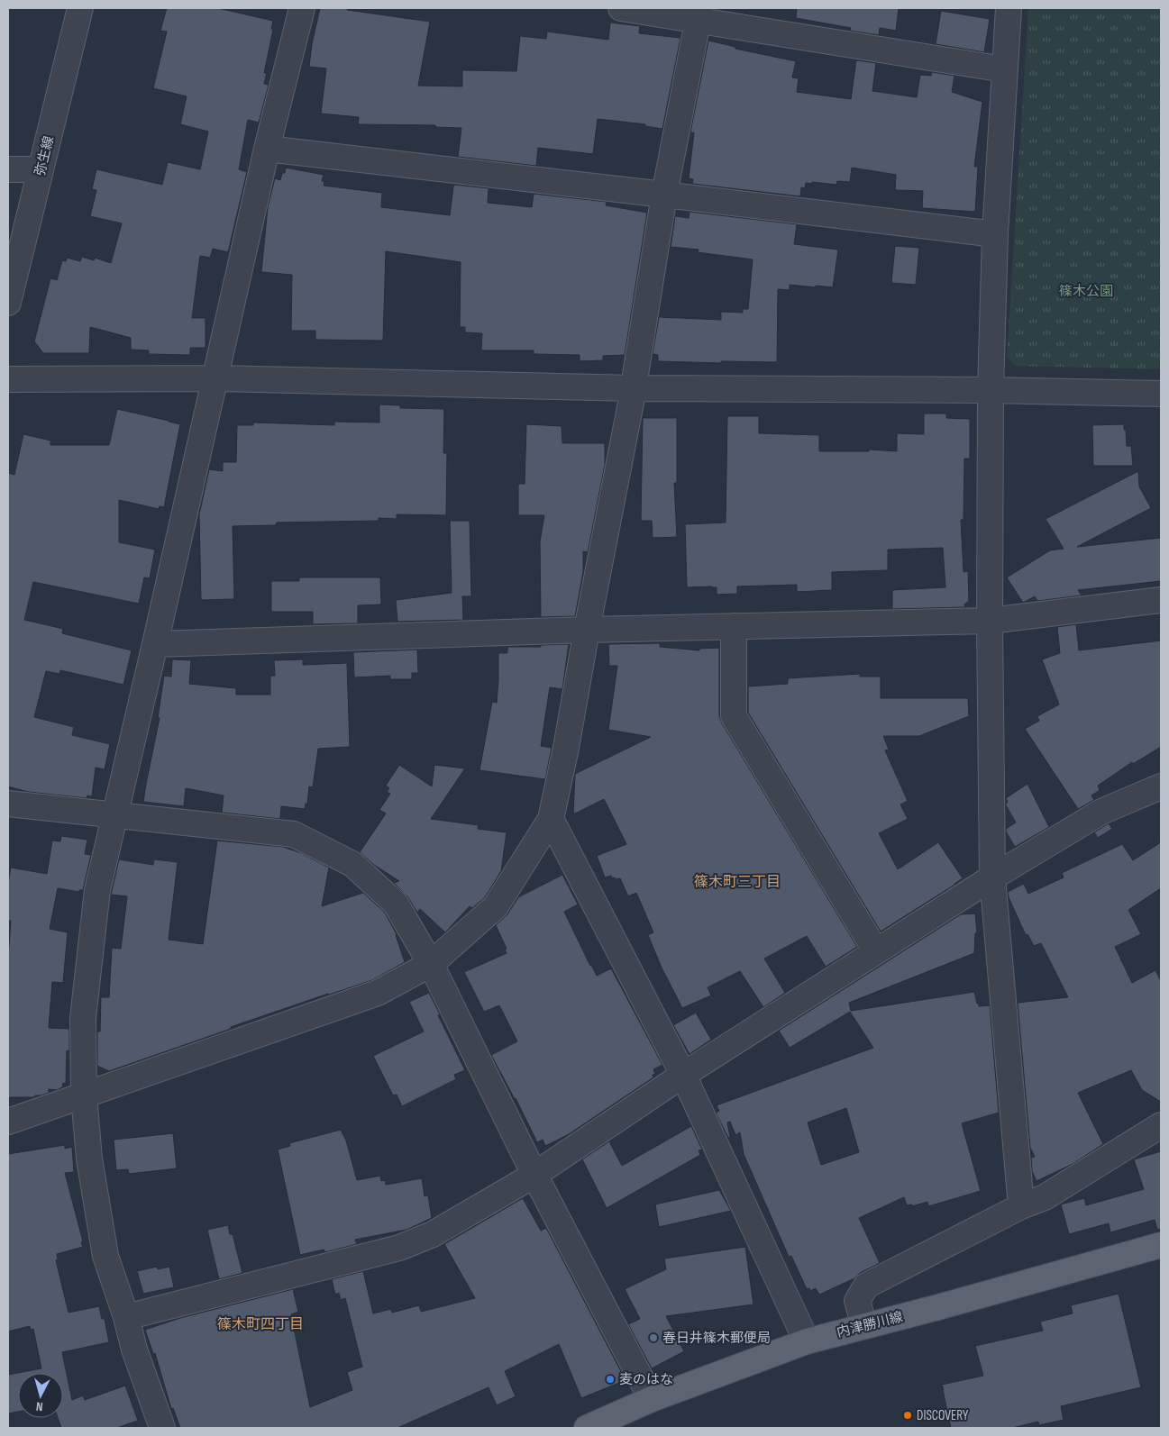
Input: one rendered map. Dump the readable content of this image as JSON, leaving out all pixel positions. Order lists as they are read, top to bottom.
{
  "streets": {
    "main road": ["内津勝川線"],
    "street": ["弥生線"]
  },
  "districts": ["篠木町三丁目", "篠木町四丁目"],
  "parks": ["篠木公園"],
  "places": ["春日井篠木郵便局", "麦のはな", "DISCOVERY"],
  "north": "bottom"
}
